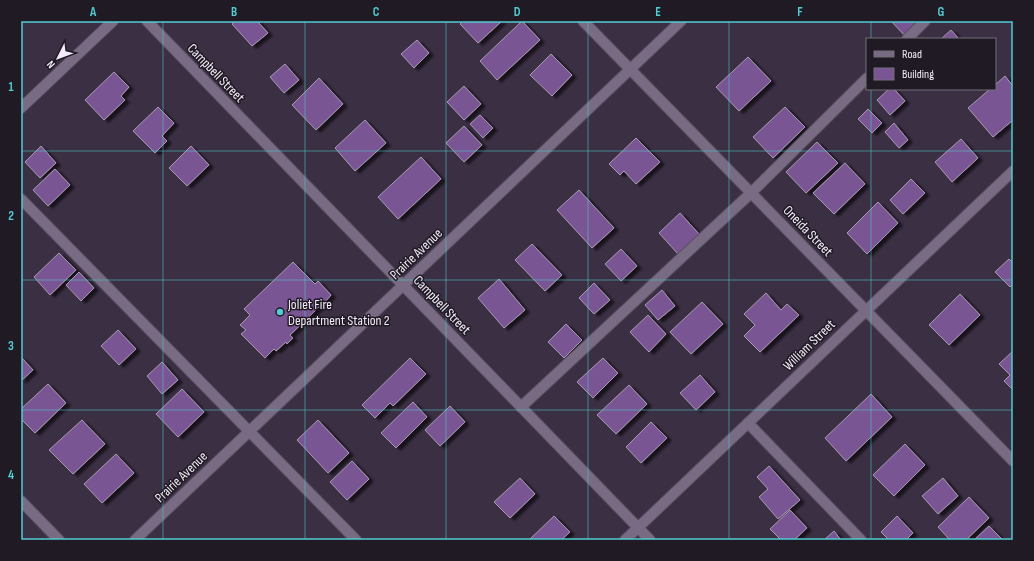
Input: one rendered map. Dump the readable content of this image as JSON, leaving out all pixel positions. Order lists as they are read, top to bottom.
{
  "streets": {
    "street": [
      "Campbell Street",
      "Oneida Street",
      "Prairie Avenue",
      "William Street"
    ]
  },
  "crossings": [
    ["Campbell Street", "Prairie Avenue"],
    ["Campbell Street", "William Street"],
    ["Oneida Street", "Prairie Avenue"],
    ["Oneida Street", "William Street"]
  ],
  "places": ["Joliet Fire Department Station 2"],
  "legend": ["Road", "Building"],
  "north": "bottom left",
  "grid": {
    "columns": [
      "A",
      "B",
      "C",
      "D",
      "E",
      "F",
      "G"
    ],
    "rows": [
      "1",
      "2",
      "3",
      "4"
    ]
  }
}
